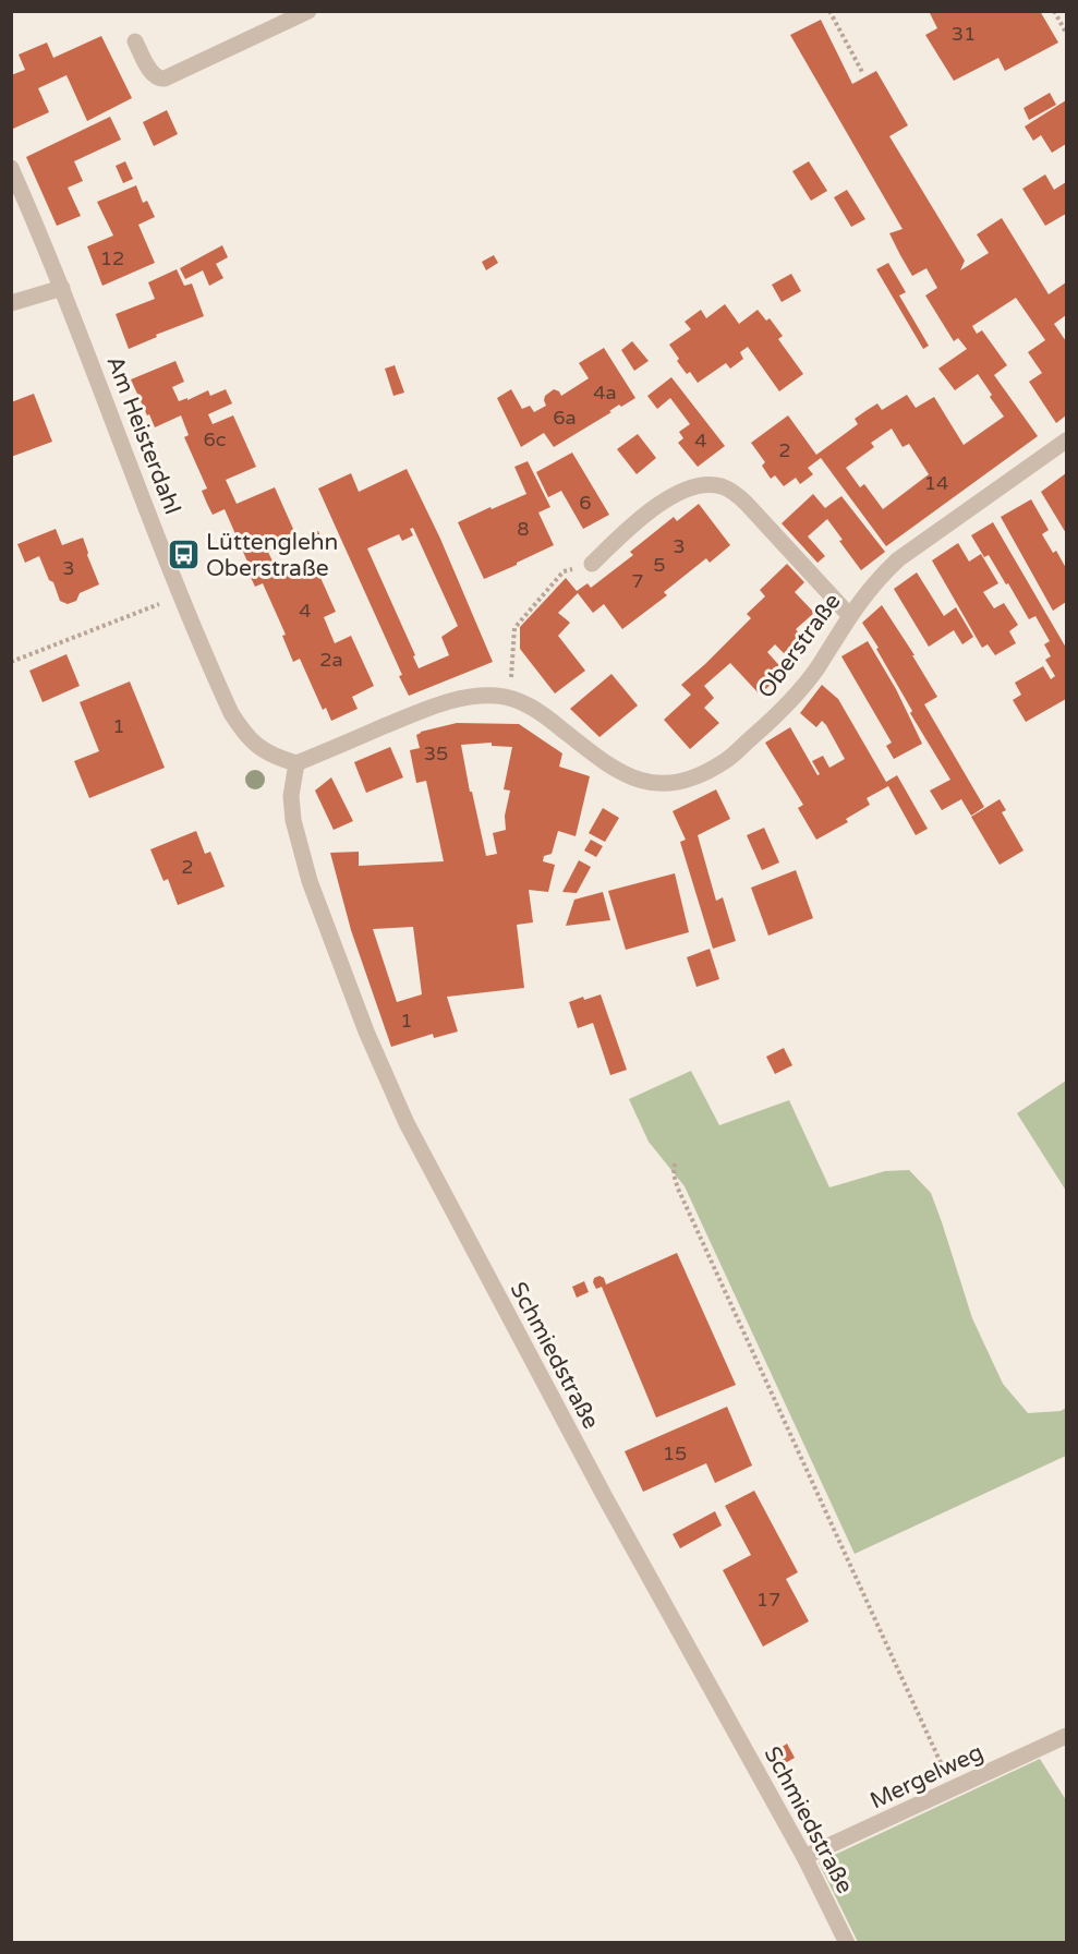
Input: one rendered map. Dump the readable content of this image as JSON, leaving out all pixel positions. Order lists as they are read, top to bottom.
{
  "streets": {
    "street": [
      "Am Heisterdahl",
      "Oberstraße",
      "Schmiedstraße",
      "Mergelweg"
    ]
  },
  "crossings": [
    ["Am Heisterdahl", "Oberstraße"],
    ["Am Heisterdahl", "Schmiedstraße"],
    ["Oberstraße", "Schmiedstraße"],
    ["Schmiedstraße", "Mergelweg"]
  ],
  "places": {
    "bus stop": ["Lüttenglehn Oberstraße"]
  },
  "house_numbers": [
    "31",
    "12",
    "4a",
    "6a",
    "6c",
    "4",
    "2",
    "14",
    "6",
    "8",
    "3",
    "5",
    "3",
    "7",
    "4",
    "2a",
    "1",
    "35",
    "2",
    "1",
    "15",
    "17"
  ]
}
